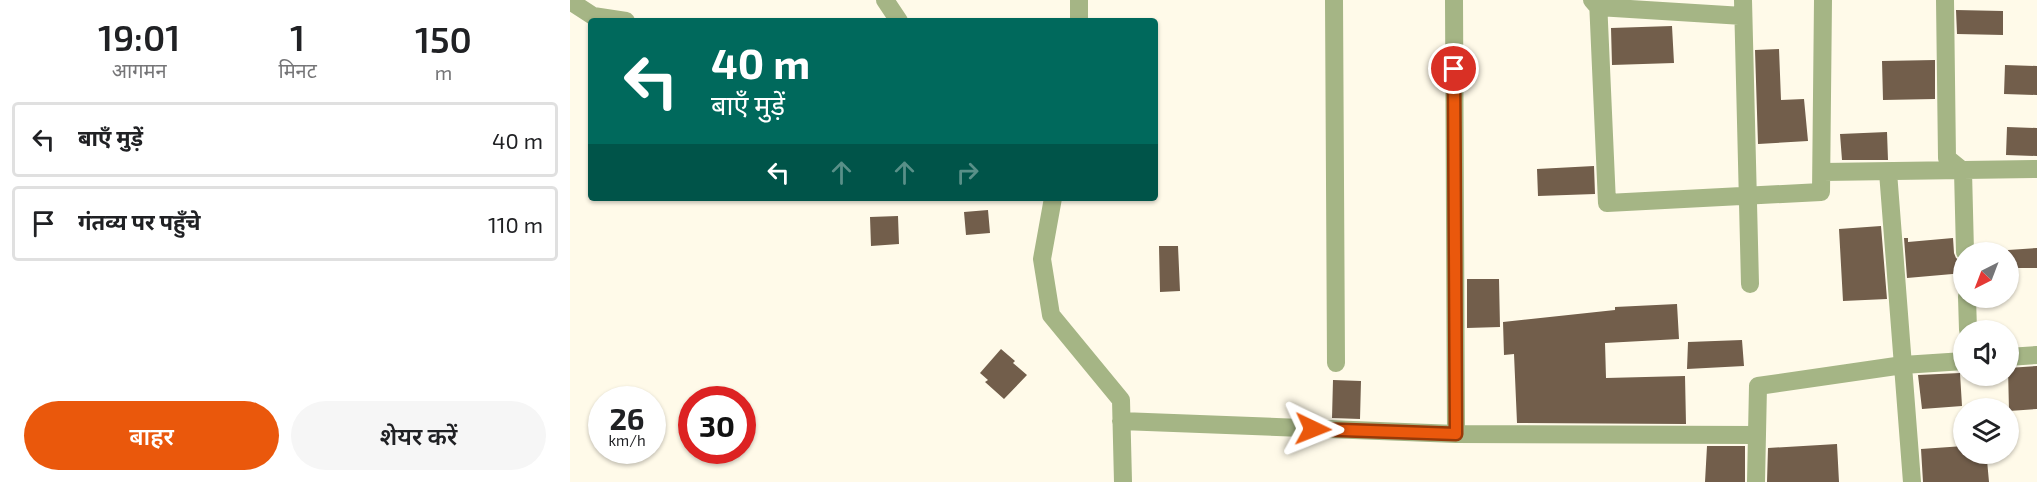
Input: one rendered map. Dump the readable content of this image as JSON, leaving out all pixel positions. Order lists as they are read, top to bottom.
{
  "north": "bottom left",
  "page": {
    "eta": [
      "19:01",
      "आगमन",
      "1",
      "मिनट",
      "150",
      "m"
    ],
    "turn": ["40 m", "बाएँ मुड़ें"],
    "list": [
      {
        "name": "बाएँ मुड़ें",
        "value": "40 m"
      },
      {
        "name": "गंतव्य पर पहुँचे",
        "value": "110 m"
      }
    ],
    "speed": "26 km/h",
    "limit": "30",
    "buttons": ["बाहर", "शेयर करें"]
  }
}
